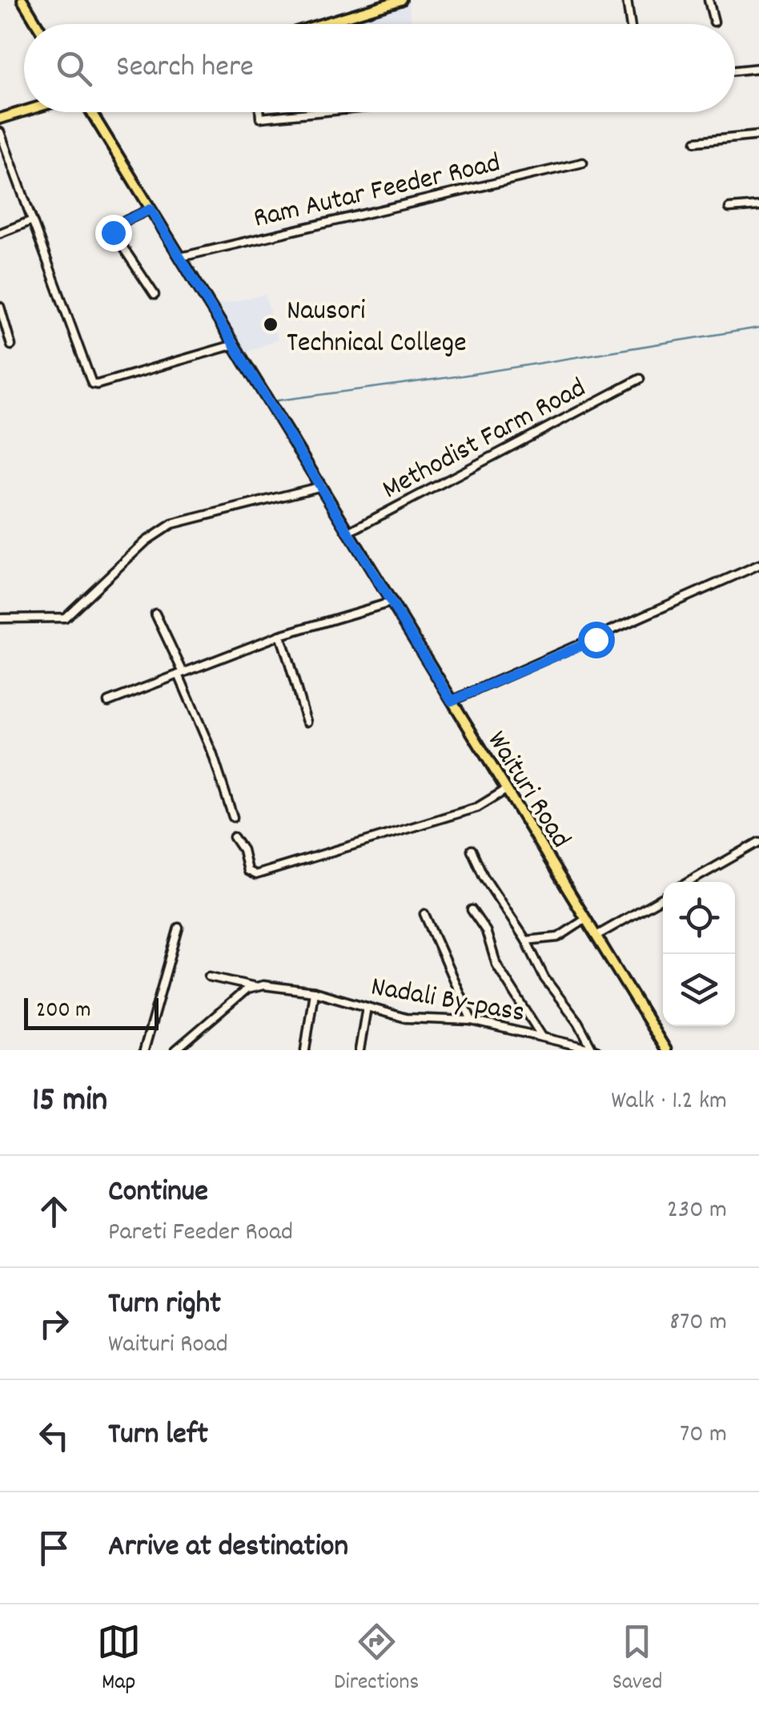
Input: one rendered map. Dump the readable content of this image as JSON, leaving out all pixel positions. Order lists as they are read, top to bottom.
{
  "streets": {
    "main road": ["Waituri Road"],
    "street": ["Ram Autar Feeder Road", "Methodist Farm Road", "Nadali By-pass"]
  },
  "crossings": [
    ["Ram Autar Feeder Road", "Waituri Road"],
    ["Methodist Farm Road", "Waituri Road"]
  ],
  "places": ["Nausori Technical College"],
  "scale_bar": "200 m",
  "page": {
    "search": "Search here",
    "scale": "200 m",
    "heading": ["15 min", "Walk · 1.2 km"],
    "list": [
      ["Continue", "Pareti Feeder Road", "230 m"],
      ["Turn right", "Waituri Road", "870 m"],
      ["Turn left", "70 m"],
      "Arrive at destination"
    ],
    "nav": ["Map", "Directions", "Saved"]
  }
}
